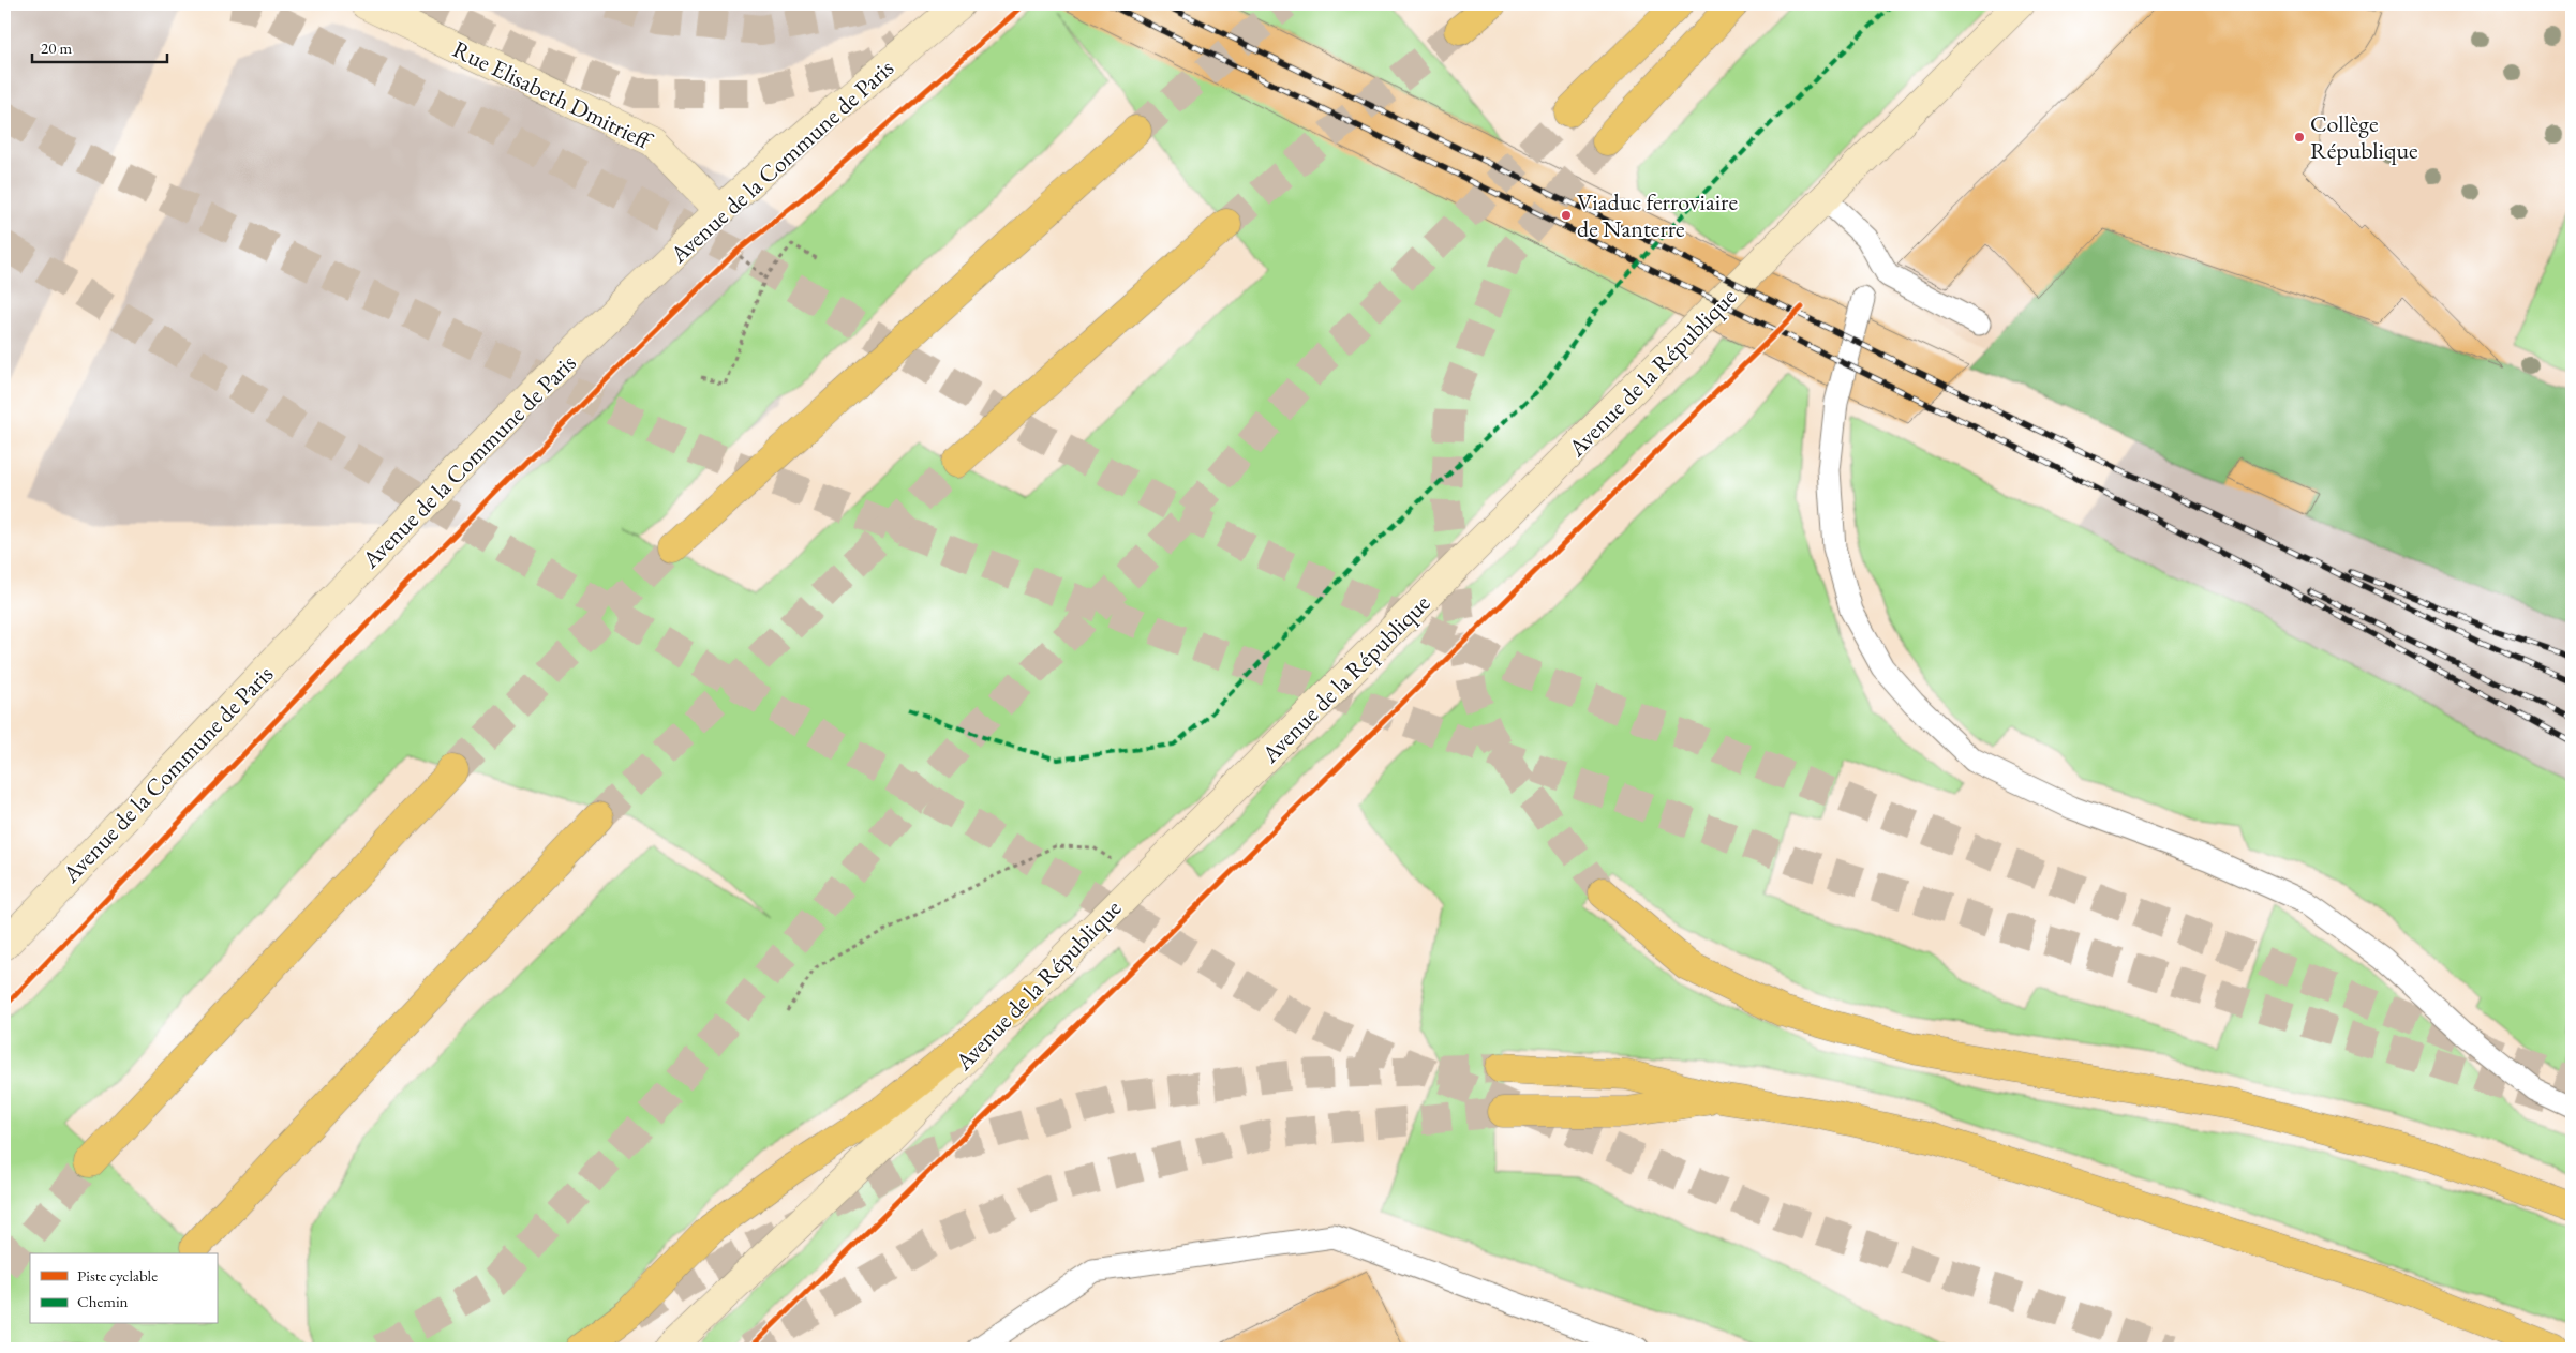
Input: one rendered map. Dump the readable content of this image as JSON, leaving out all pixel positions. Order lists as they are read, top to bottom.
{
  "streets": {
    "main road": ["Rue Elisabeth Dmitrieff", "Avenue de la Commune de Paris", "Avenue de la République"]
  },
  "crossings": [
    ["Rue Elisabeth Dmitrieff", "Avenue de la Commune de Paris"]
  ],
  "places": ["Collège République", "Viaduc ferroviaire de Nanterre"],
  "legend": ["Piste cyclable", "Chemin"],
  "scale_bar": "20 m"
}
